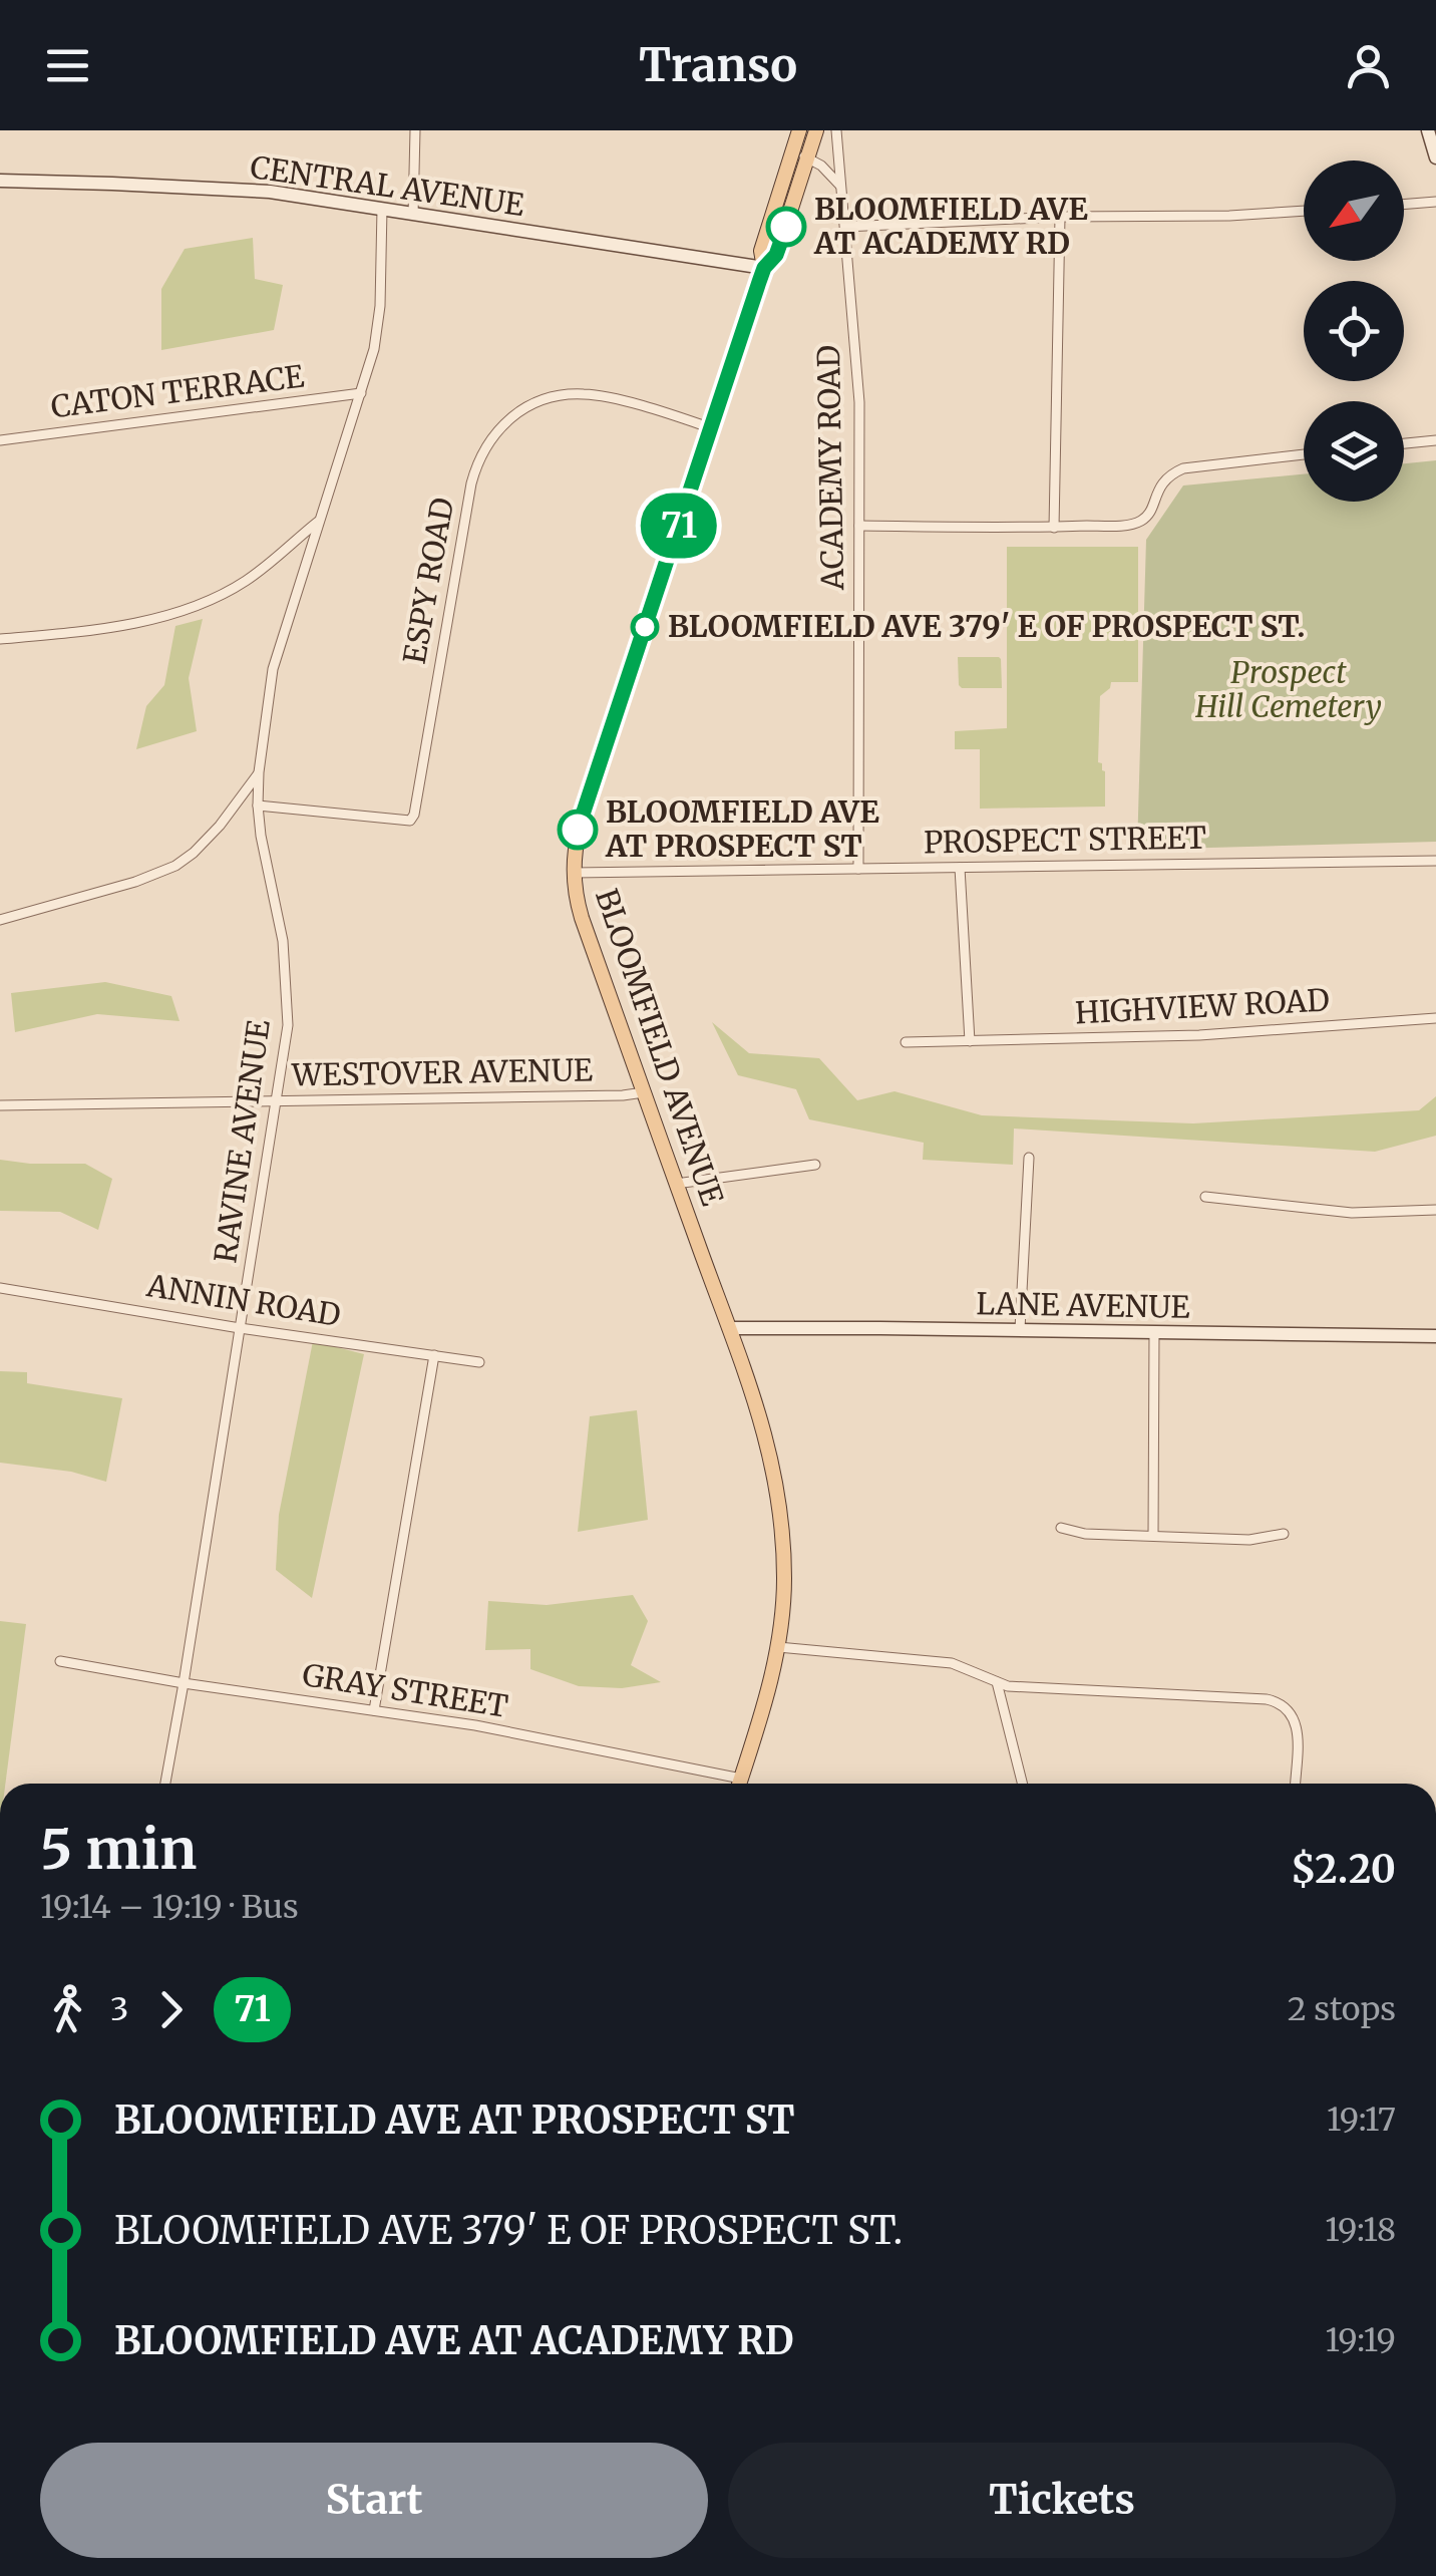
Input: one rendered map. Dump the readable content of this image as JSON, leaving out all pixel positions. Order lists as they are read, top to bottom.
{
  "streets": {
    "main road": ["CENTRAL AVENUE", "BLOOMFIELD AVENUE", "LANE AVENUE"],
    "street": [
      "CATON TERRACE",
      "ACADEMY ROAD",
      "ESPY ROAD",
      "PROSPECT STREET",
      "HIGHVIEW ROAD",
      "WESTOVER AVENUE",
      "RAVINE AVENUE",
      "ANNIN ROAD",
      "GRAY STREET"
    ]
  },
  "crossings": [
    ["CENTRAL AVENUE", "BLOOMFIELD AVENUE"],
    ["CENTRAL AVENUE", "RAVINE AVENUE"],
    ["CATON TERRACE", "RAVINE AVENUE"],
    ["ACADEMY ROAD", "PROSPECT STREET"],
    ["ESPY ROAD", "BLOOMFIELD AVENUE"],
    ["ESPY ROAD", "RAVINE AVENUE"],
    ["PROSPECT STREET", "BLOOMFIELD AVENUE"],
    ["BLOOMFIELD AVENUE", "WESTOVER AVENUE"],
    ["BLOOMFIELD AVENUE", "LANE AVENUE"],
    ["WESTOVER AVENUE", "RAVINE AVENUE"],
    ["RAVINE AVENUE", "ANNIN ROAD"],
    ["RAVINE AVENUE", "GRAY STREET"]
  ],
  "parks": ["Prospect Hill Cemetery"],
  "places": ["BLOOMFIELD AVE AT ACADEMY RD", "BLOOMFIELD AVE 379' E OF PROSPECT ST.", "BLOOMFIELD AVE AT PROSPECT ST"],
  "lines": ["bus line 71"],
  "north": "bottom left",
  "page": {
    "header": "Transo",
    "on_map": "71",
    "heading": ["5 min", "19:14 – 19:19 · Bus", "$2.20"],
    "legs": ["3", "71", "2 stops"],
    "list": [
      {
        "name": "BLOOMFIELD AVE AT PROSPECT ST",
        "value": "19:17"
      },
      {
        "name": "BLOOMFIELD AVE 379' E OF PROSPECT ST.",
        "value": "19:18"
      },
      {
        "name": "BLOOMFIELD AVE AT ACADEMY RD",
        "value": "19:19"
      }
    ],
    "buttons": ["Start", "Tickets"]
  }
}
